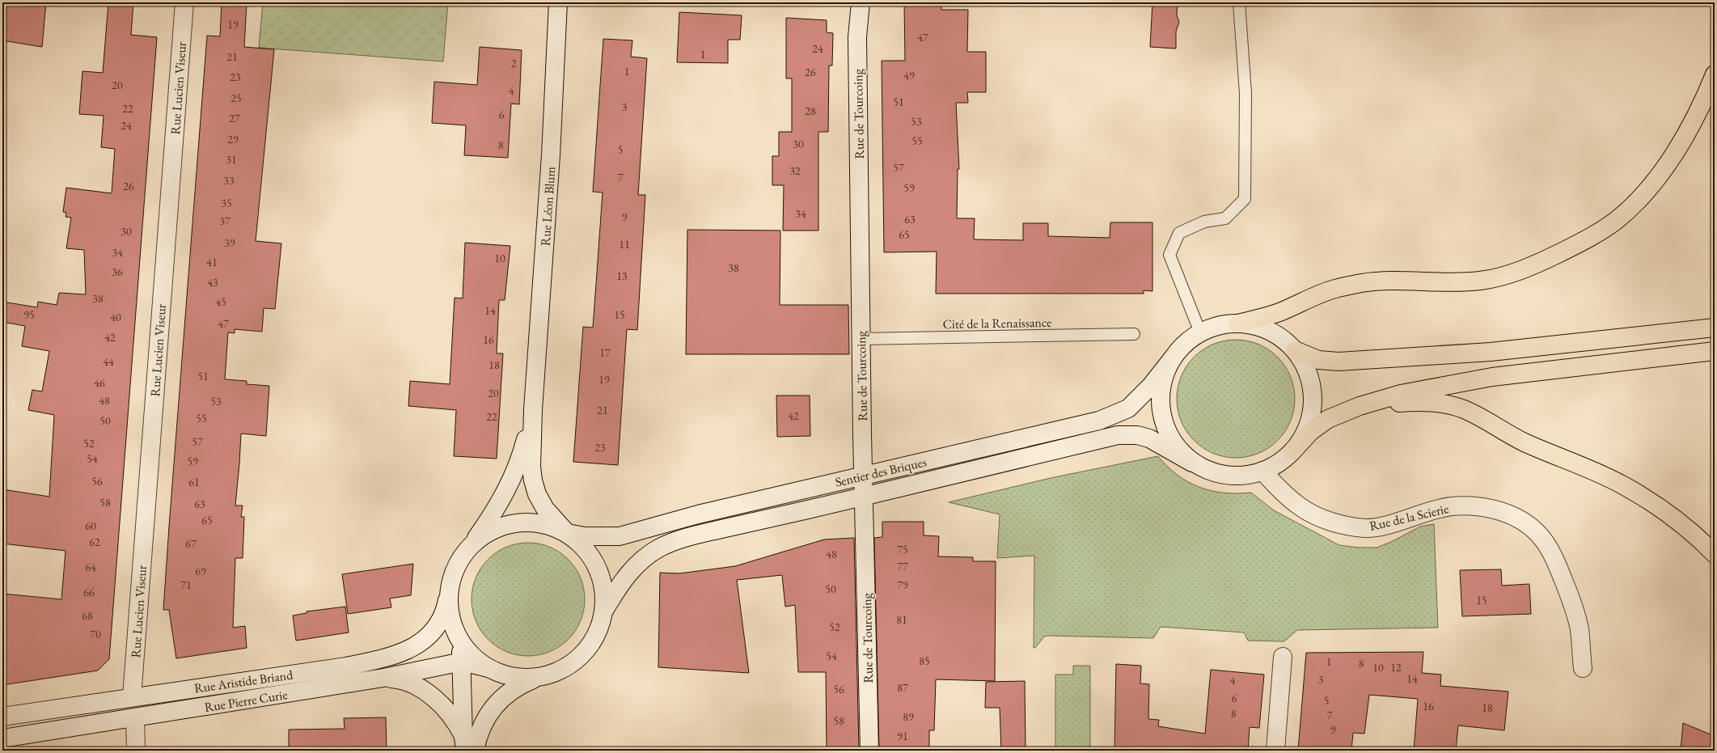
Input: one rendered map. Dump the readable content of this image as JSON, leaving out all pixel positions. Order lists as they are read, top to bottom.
{
  "streets": {
    "main road": [
      "Rue Lucien Viseur",
      "Rue de Tourcoing",
      "Rue Léon Blum",
      "Sentier des Briques",
      "Rue de la Scierie",
      "Rue Aristide Briand",
      "Rue Pierre Curie"
    ],
    "lane": ["Cité de la Renaissance"]
  },
  "crossings": [
    ["Rue Lucien Viseur", "Rue Aristide Briand"],
    ["Rue de Tourcoing", "Cité de la Renaissance"],
    ["Rue de Tourcoing", "Sentier des Briques"],
    ["Rue Léon Blum", "Sentier des Briques"],
    ["Rue Léon Blum", "Rue Aristide Briand"],
    ["Sentier des Briques", "Rue de la Scierie"]
  ],
  "house_numbers": [
    "19",
    "47",
    "24",
    "1",
    "21",
    "2",
    "1",
    "26",
    "49",
    "23",
    "20",
    "4",
    "25",
    "51",
    "3",
    "22",
    "28",
    "6",
    "27",
    "53",
    "24",
    "29",
    "55",
    "30",
    "8",
    "5",
    "31",
    "57",
    "32",
    "7",
    "33",
    "26",
    "59",
    "35",
    "34",
    "9",
    "63",
    "37",
    "30",
    "65",
    "39",
    "11",
    "34",
    "10",
    "41",
    "38",
    "36",
    "13",
    "43",
    "38",
    "45",
    "14",
    "95",
    "15",
    "40",
    "47",
    "42",
    "16",
    "17",
    "44",
    "18",
    "51",
    "19",
    "46",
    "20",
    "48",
    "53",
    "21",
    "42",
    "22",
    "55",
    "50",
    "57",
    "52",
    "23",
    "54",
    "59",
    "56",
    "61",
    "58",
    "63",
    "65",
    "60",
    "62",
    "67",
    "75",
    "48",
    "77",
    "64",
    "69",
    "71",
    "79",
    "50",
    "66",
    "15",
    "68",
    "81",
    "52",
    "70",
    "54",
    "85",
    "1",
    "8",
    "10",
    "12",
    "14",
    "3",
    "4",
    "87",
    "56",
    "6",
    "5",
    "16",
    "18",
    "8",
    "7",
    "89",
    "58",
    "9",
    "91"
  ]
}
